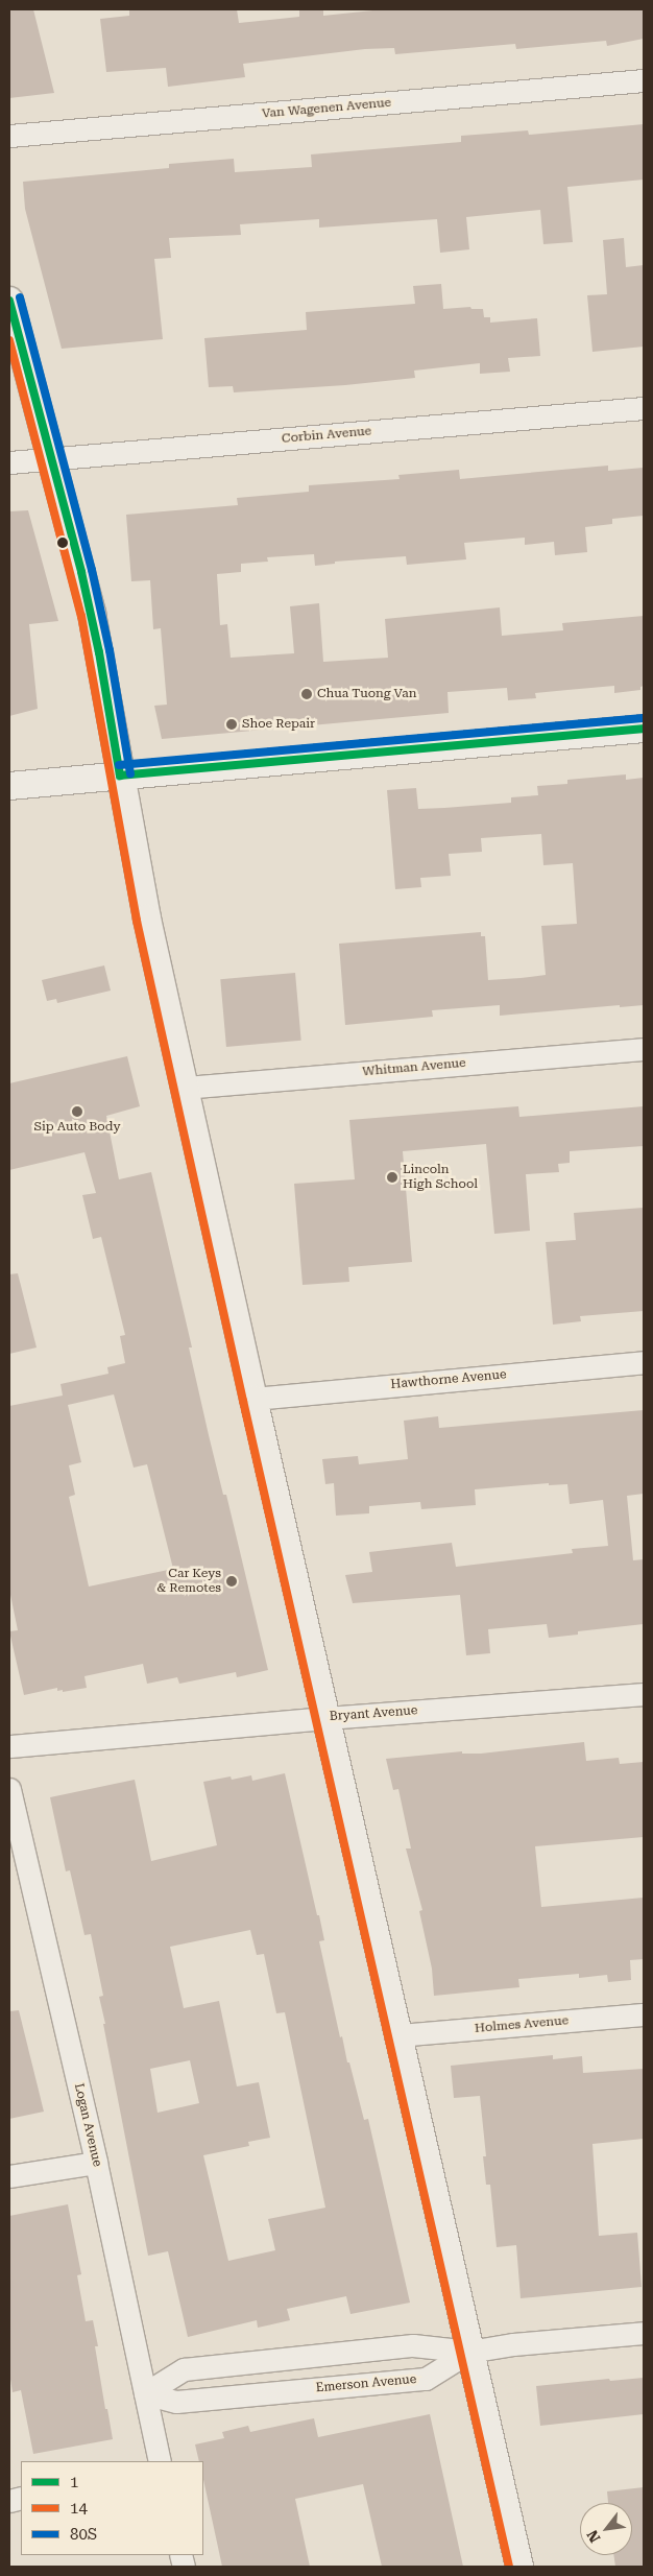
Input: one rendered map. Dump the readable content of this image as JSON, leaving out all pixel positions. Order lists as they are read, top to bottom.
{
  "streets": {
    "street": [
      "Van Wagenen Avenue",
      "Corbin Avenue",
      "Whitman Avenue",
      "Hawthorne Avenue",
      "Bryant Avenue",
      "Holmes Avenue",
      "Logan Avenue",
      "Emerson Avenue"
    ]
  },
  "crossings": [
    ["Logan Avenue", "Emerson Avenue"]
  ],
  "places": [
    "Chua Tuong Van",
    "Shoe Repair",
    "Sip Auto Body",
    "Lincoln High School",
    "Car Keys & Remotes"
  ],
  "lines": ["transit line 80S", "transit line 1", "transit line 14"],
  "legend": ["1", "14", "80S"],
  "north": "bottom left"
}
